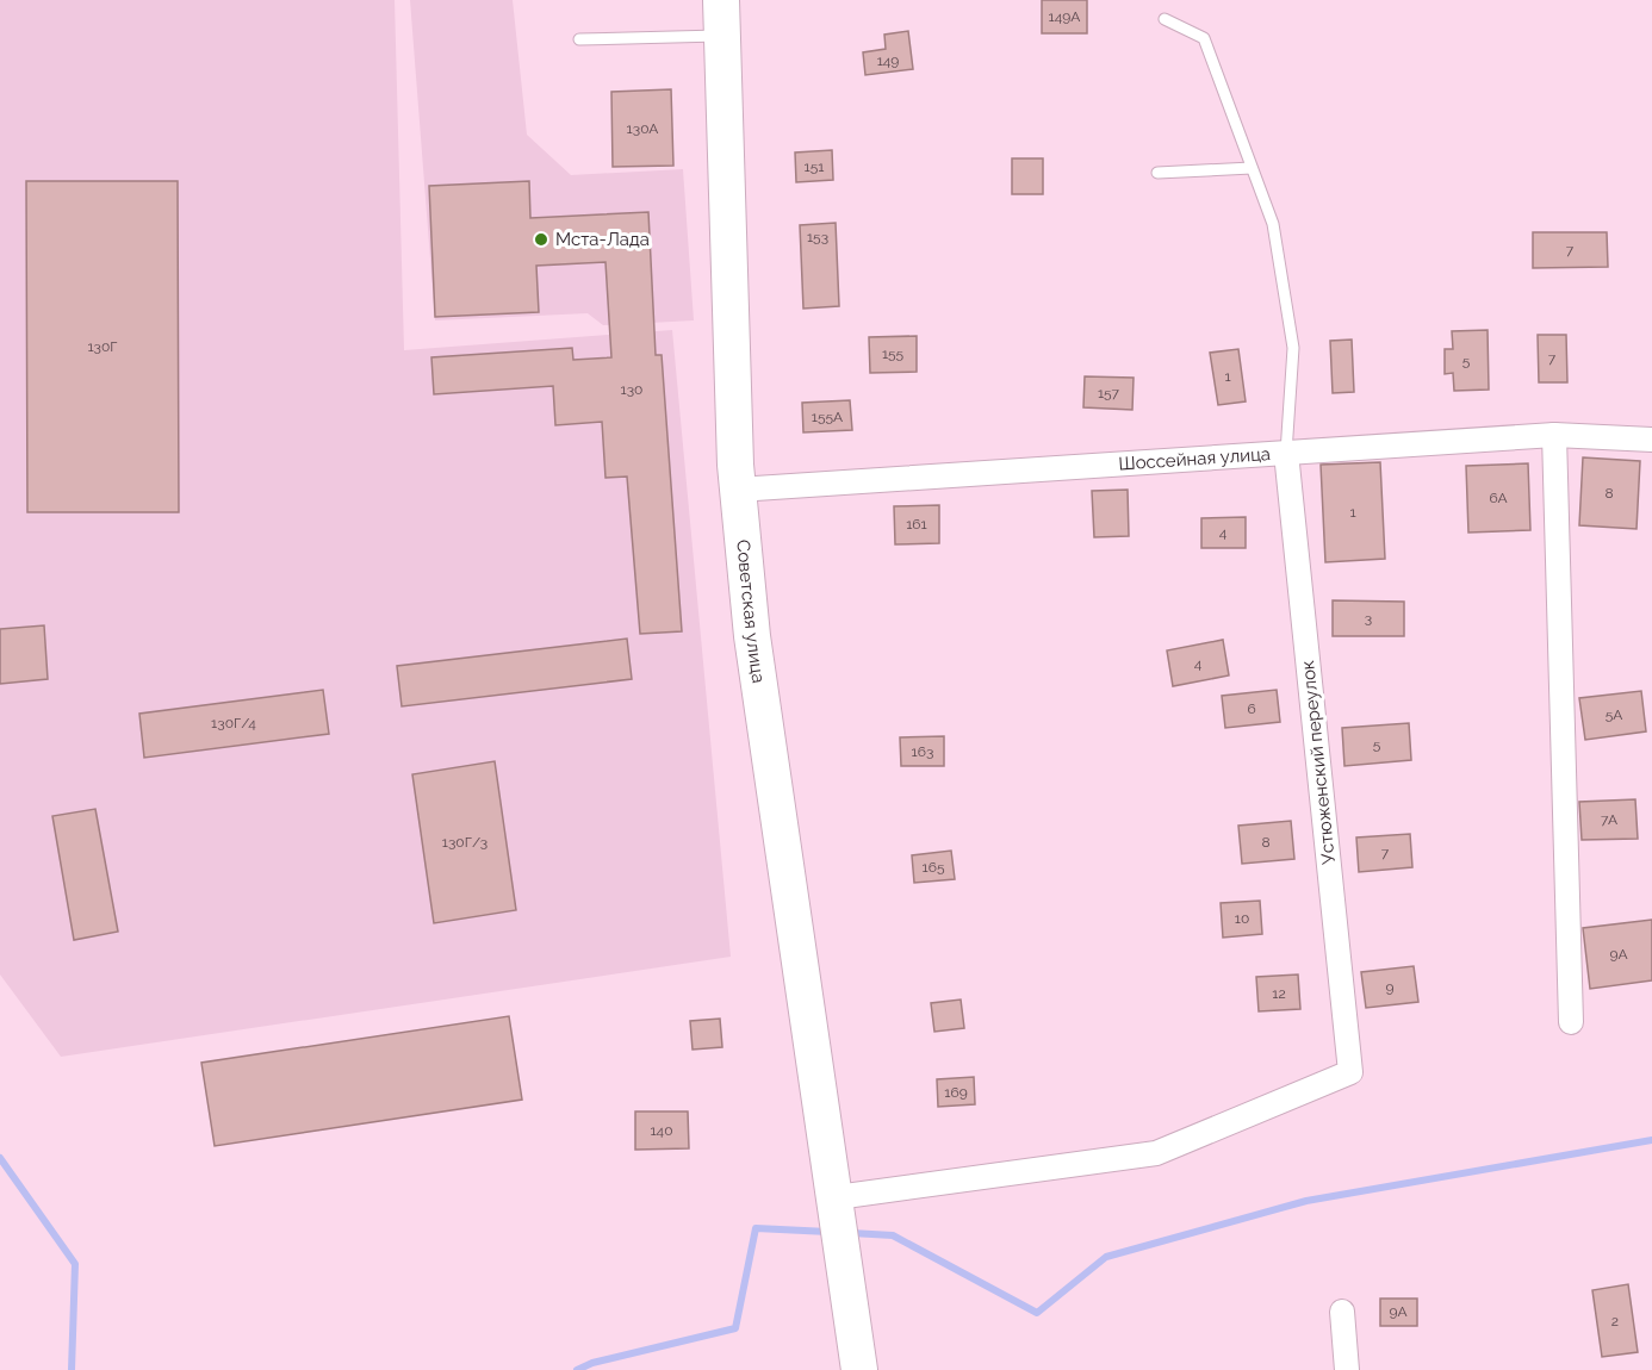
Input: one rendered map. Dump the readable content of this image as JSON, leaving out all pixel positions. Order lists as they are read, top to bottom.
{
  "streets": {
    "main road": ["Советская улица"],
    "street": ["Шоссейная улица", "Устюженский переулок"]
  },
  "crossings": [
    ["Шоссейная улица", "Советская улица"],
    ["Шоссейная улица", "Устюженский переулок"],
    ["Советская улица", "Устюженский переулок"]
  ],
  "places": ["Мста-Лада"],
  "house_numbers": [
    "149А",
    "149",
    "130А",
    "151",
    "153",
    "7",
    "130Г",
    "155",
    "7",
    "5",
    "1",
    "130",
    "157",
    "155А",
    "8",
    "6А",
    "1",
    "161",
    "4",
    "3",
    "4",
    "6",
    "5А",
    "130Г/4",
    "5",
    "163",
    "7А",
    "130Г/3",
    "8",
    "7",
    "165",
    "10",
    "9А",
    "9",
    "12",
    "169",
    "140",
    "9А",
    "2"
  ]
}
